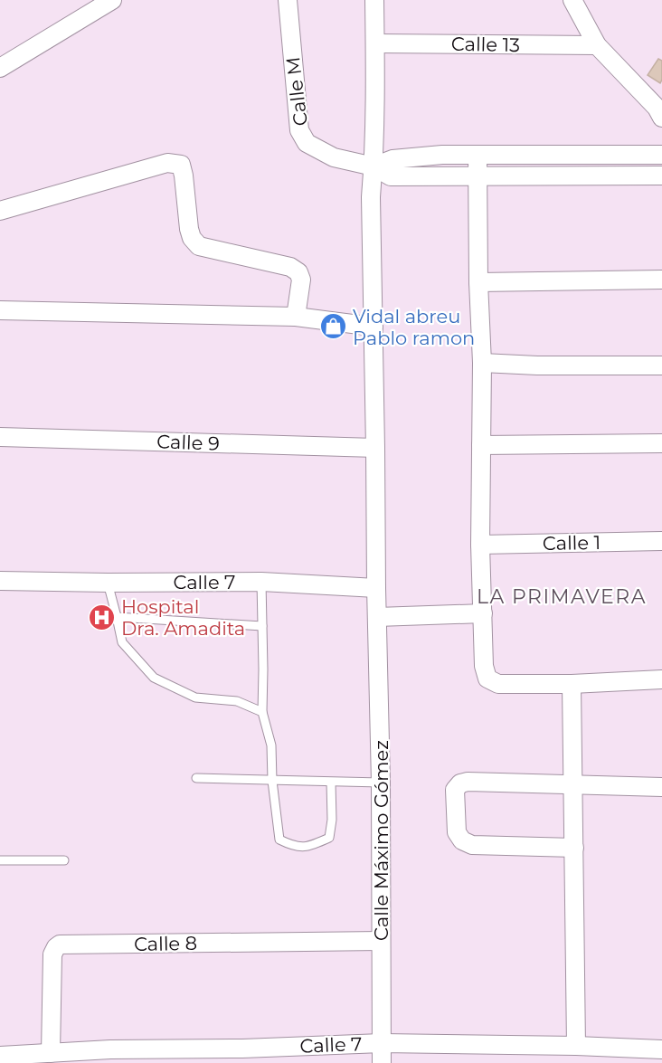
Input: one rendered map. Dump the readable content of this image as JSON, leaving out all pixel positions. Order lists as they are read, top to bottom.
{
  "streets": {
    "street": [
      "Calle 13",
      "Calle M",
      "Calle 9",
      "Calle 1",
      "Calle 7",
      "Calle Máximo Gómez",
      "Calle 8"
    ]
  },
  "crossings": [
    ["Calle 13", "Calle Máximo Gómez"],
    ["Calle M", "Calle Máximo Gómez"],
    ["Calle 9", "Calle Máximo Gómez"],
    ["Calle 7", "Calle Máximo Gómez"],
    ["Calle 7", "Calle 8"],
    ["Calle Máximo Gómez", "Calle 8"]
  ],
  "districts": ["LA PRIMAVERA"],
  "places": {
    "shop": ["Vidal abreu Pablo ramon"],
    "hospital": ["Hospital Dra. Amadita"]
  }
}
